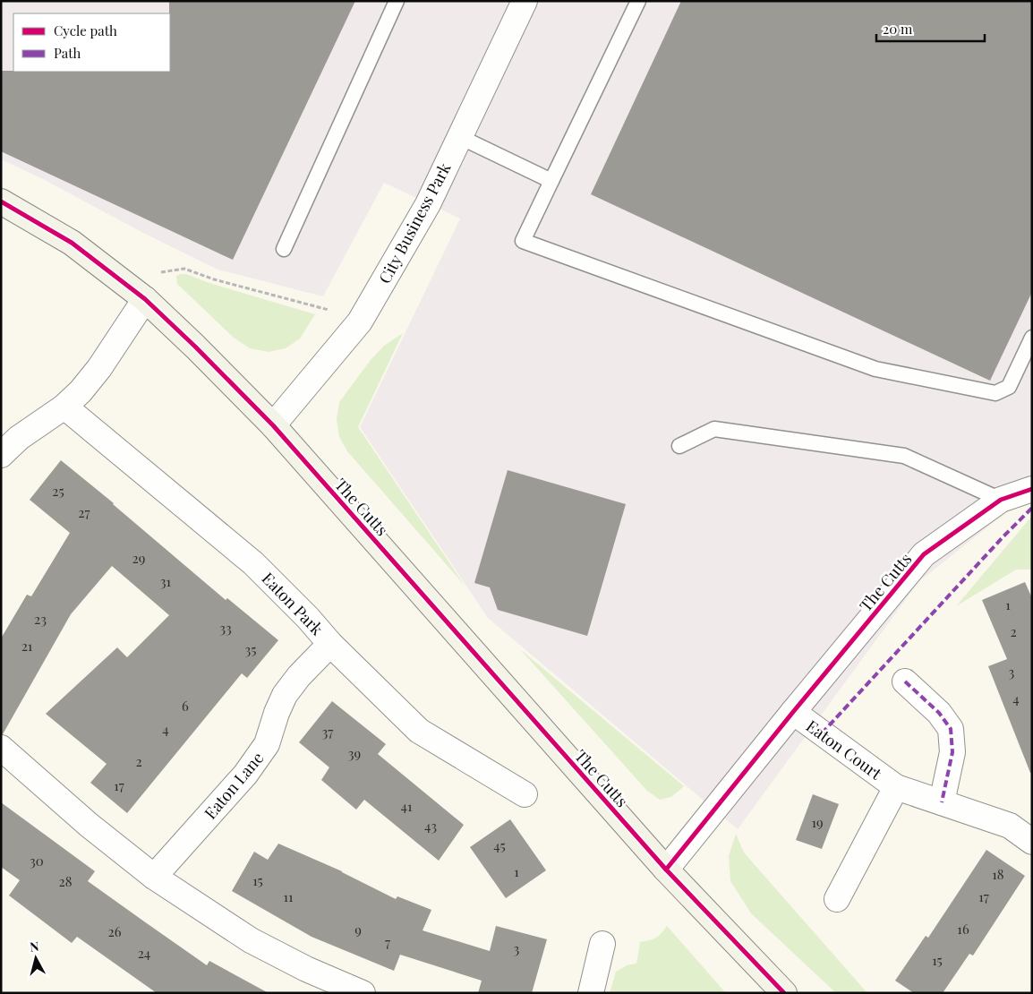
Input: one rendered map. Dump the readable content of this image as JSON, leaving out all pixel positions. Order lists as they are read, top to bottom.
{
  "streets": {
    "street": [
      "City Business Park",
      "The Cutts",
      "Eaton Park",
      "Eaton Court",
      "Eaton Lane"
    ]
  },
  "crossings": [
    ["City Business Park", "The Cutts"],
    ["The Cutts", "Eaton Court"],
    ["Eaton Park", "Eaton Lane"]
  ],
  "house_numbers": [
    "25",
    "27",
    "29",
    "31",
    "1",
    "23",
    "33",
    "2",
    "21",
    "35",
    "3",
    "4",
    "6",
    "4",
    "37",
    "39",
    "2",
    "17",
    "41",
    "19",
    "43",
    "45",
    "30",
    "1",
    "18",
    "15",
    "28",
    "11",
    "17",
    "16",
    "9",
    "26",
    "7",
    "3",
    "24",
    "15"
  ],
  "legend": ["Cycle path", "Path"],
  "scale_bar": "20 m",
  "north": "top"
}
